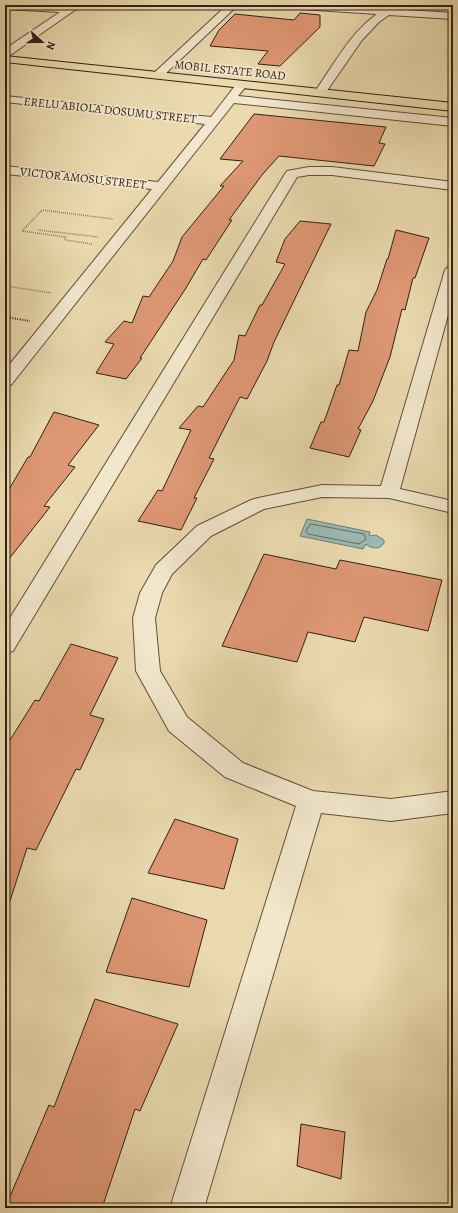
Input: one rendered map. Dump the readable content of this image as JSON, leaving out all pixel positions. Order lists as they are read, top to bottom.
{
  "streets": {
    "main road": ["MOBIL ESTATE ROAD"],
    "street": ["ERELU ABIOLA DOSUMU STREET", "VICTOR AMOSU STREET"]
  },
  "north": "right"
}
